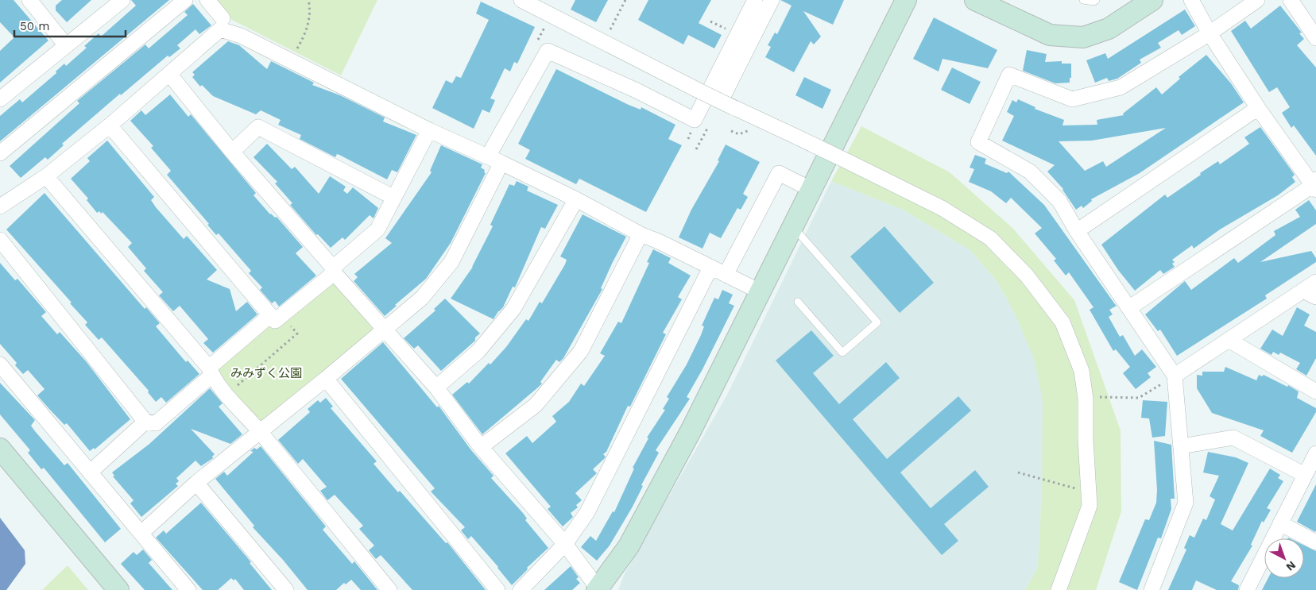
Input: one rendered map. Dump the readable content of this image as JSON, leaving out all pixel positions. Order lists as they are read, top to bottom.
{
  "parks": ["みみずく公園"],
  "scale_bar": "50 m",
  "north": "bottom right"
}
